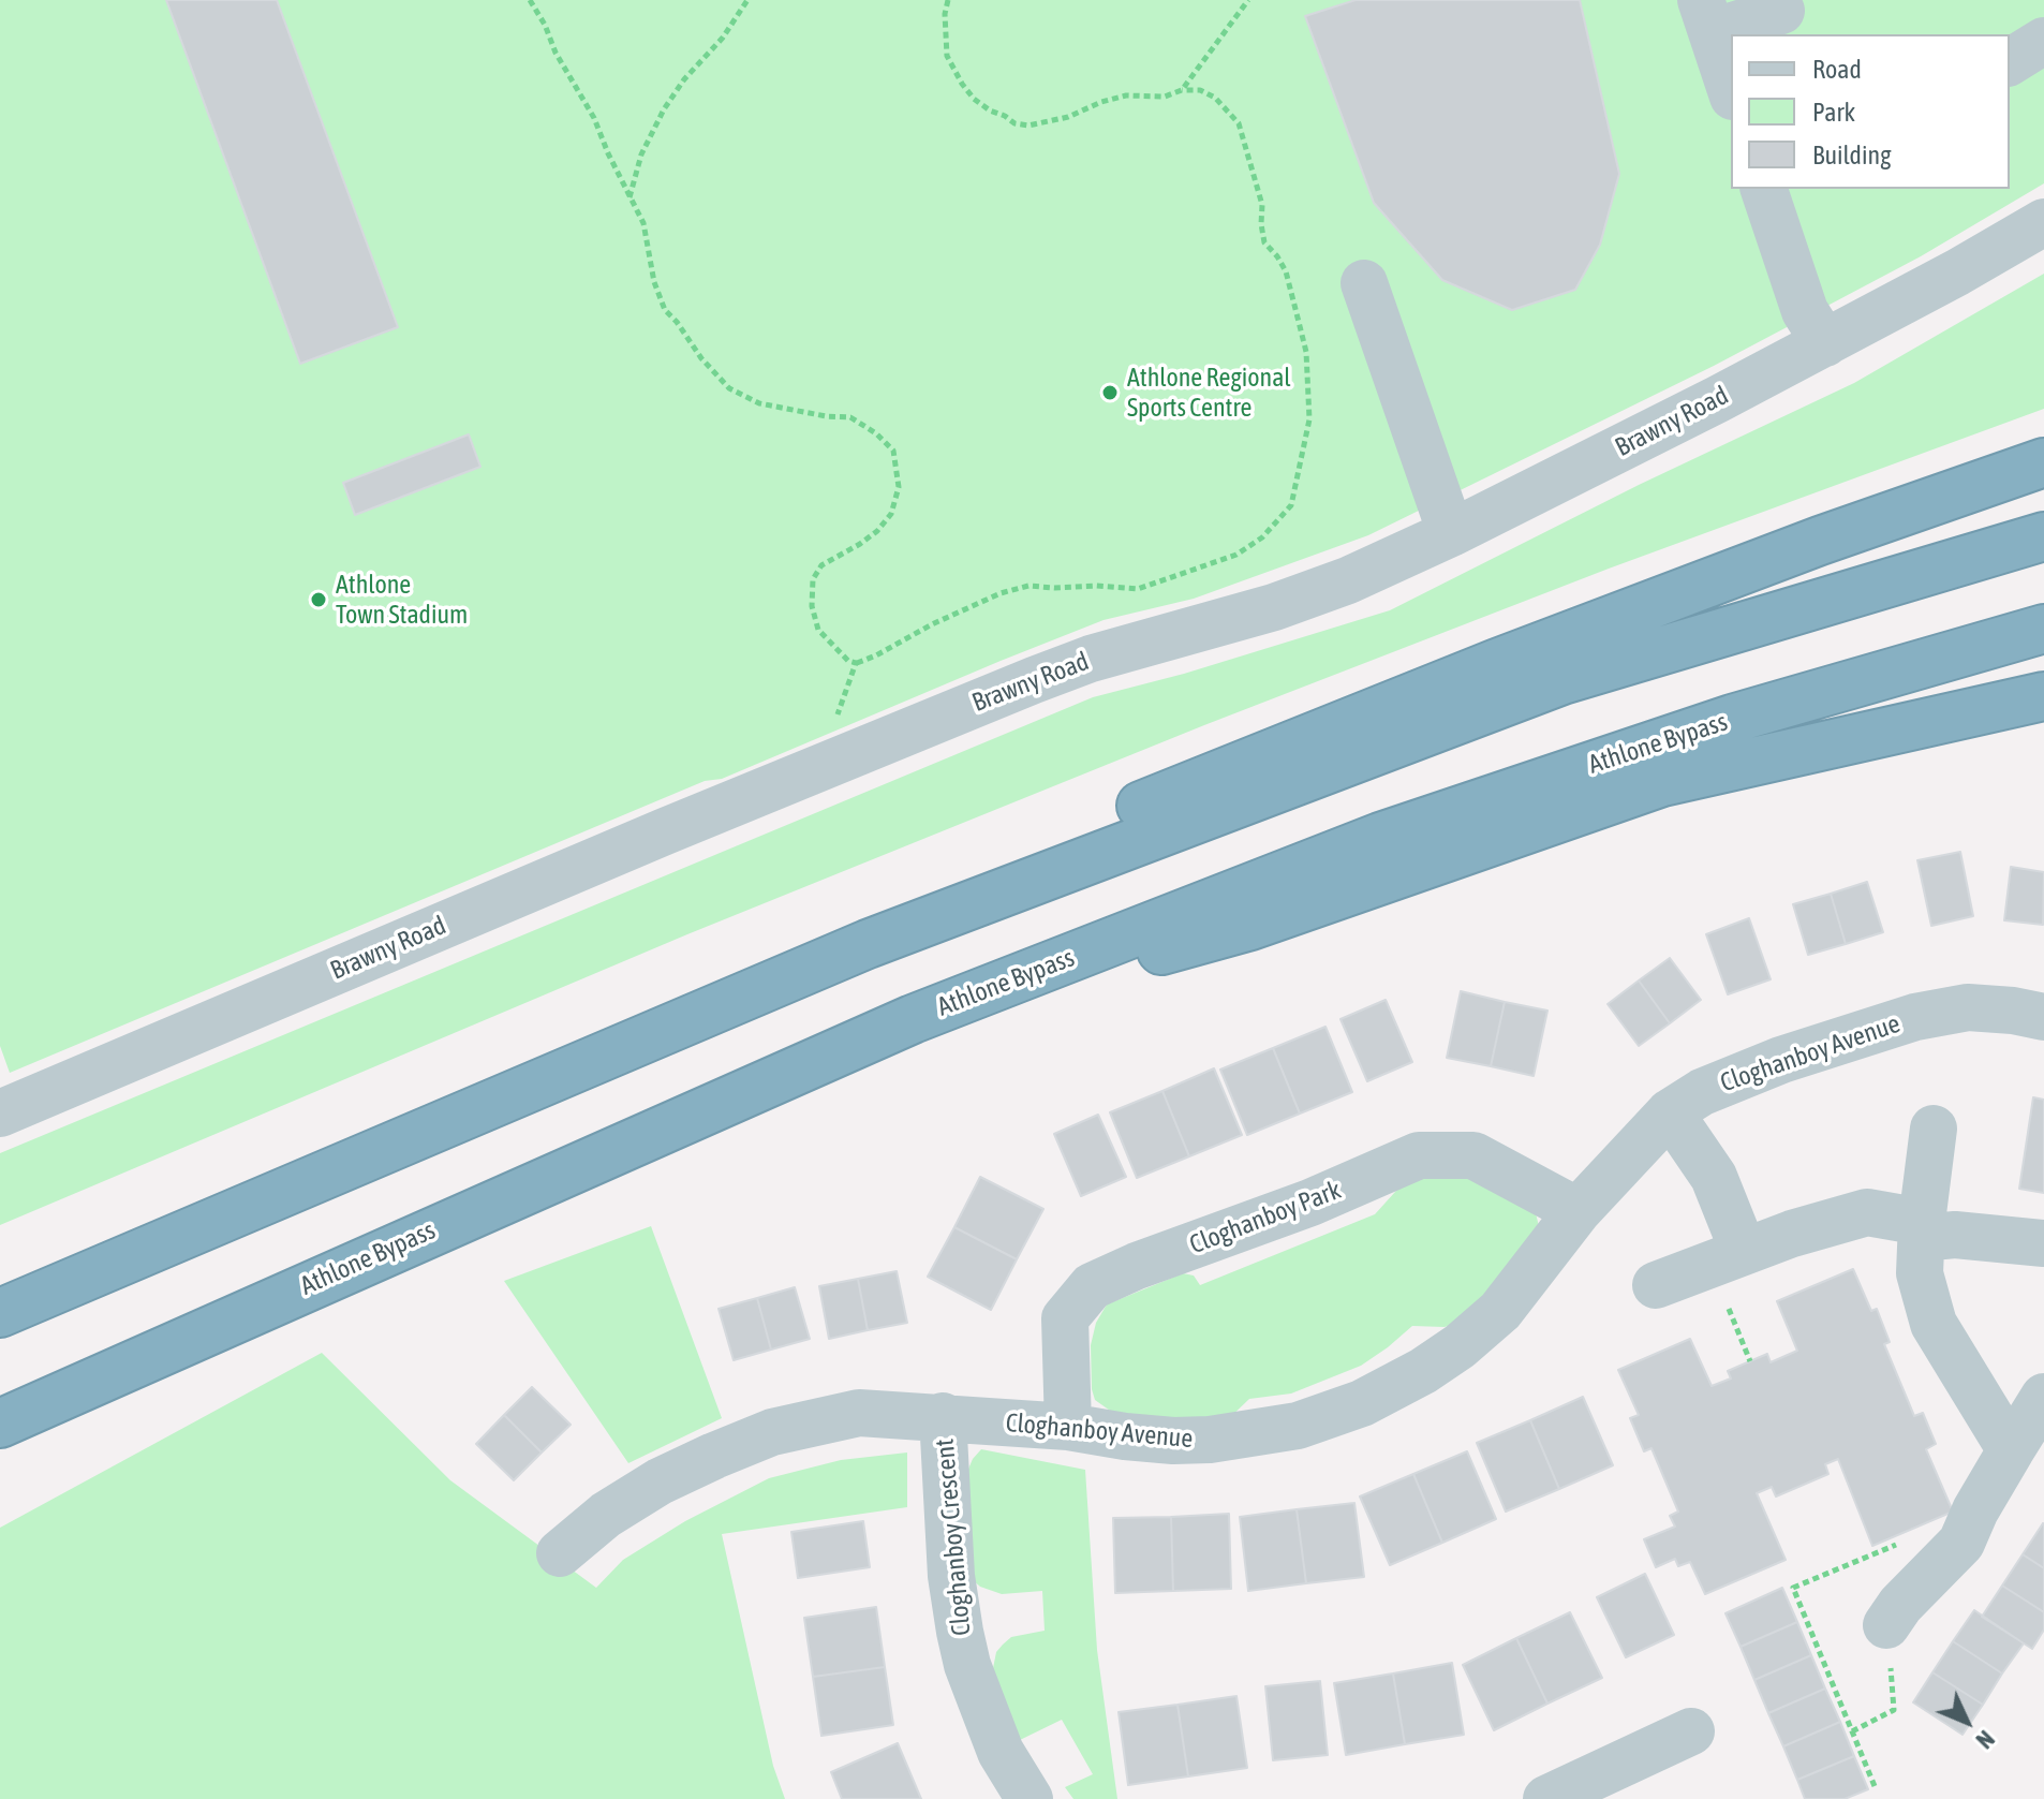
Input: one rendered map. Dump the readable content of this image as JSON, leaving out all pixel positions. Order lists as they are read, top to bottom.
{
  "streets": {
    "highway": ["Athlone Bypass"],
    "street": [
      "Brawny Road",
      "Cloghanboy Avenue",
      "Cloghanboy Park",
      "Cloghanboy Crescent"
    ]
  },
  "crossings": [
    ["Cloghanboy Avenue", "Cloghanboy Park"],
    ["Cloghanboy Avenue", "Cloghanboy Crescent"]
  ],
  "places": ["Athlone Regional Sports Centre", "Athlone Town Stadium"],
  "legend": ["Road", "Park", "Building"],
  "north": "bottom right"
}
